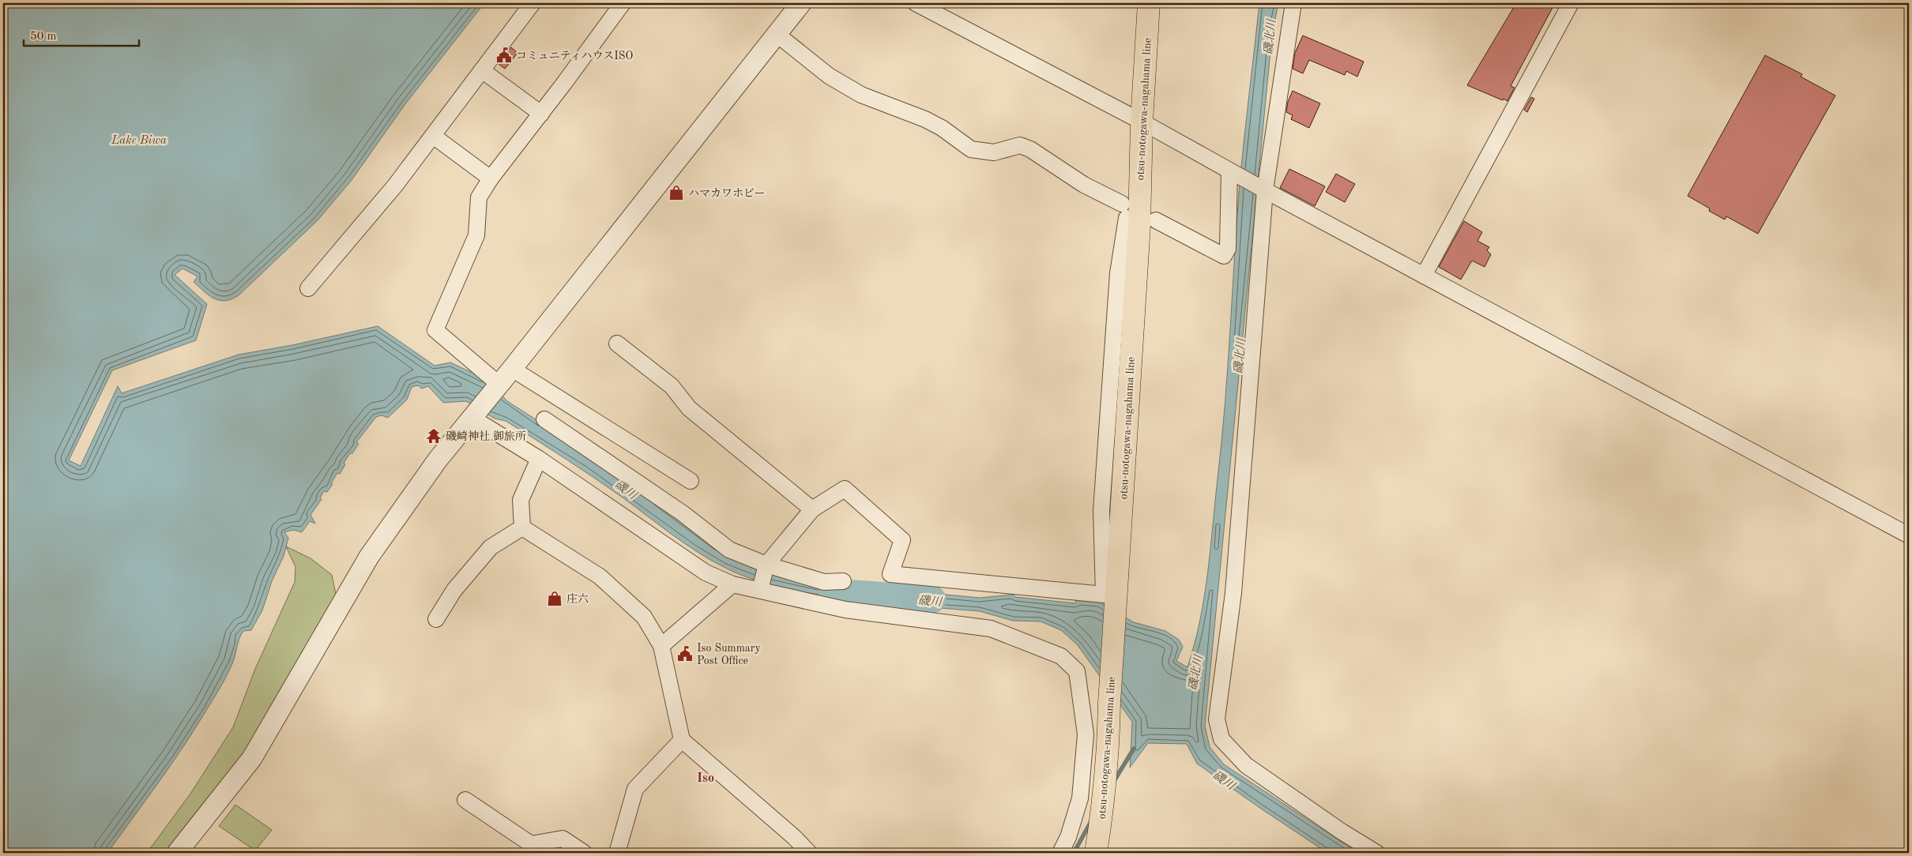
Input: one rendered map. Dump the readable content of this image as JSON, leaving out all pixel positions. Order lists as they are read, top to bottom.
{
  "streets": {
    "main road": ["otsu-notogawa-nagahama line"]
  },
  "districts": ["Iso"],
  "water": ["磯北川", "Lake Biwa", "磯川"],
  "places": {
    "public building": ["コミュニティハウスISO", "Iso Summary Post Office"],
    "shop": ["ハマカワホビー", "庄六"],
    "temple": ["磯崎神社 御旅所"]
  },
  "scale_bar": "50 m"
}
